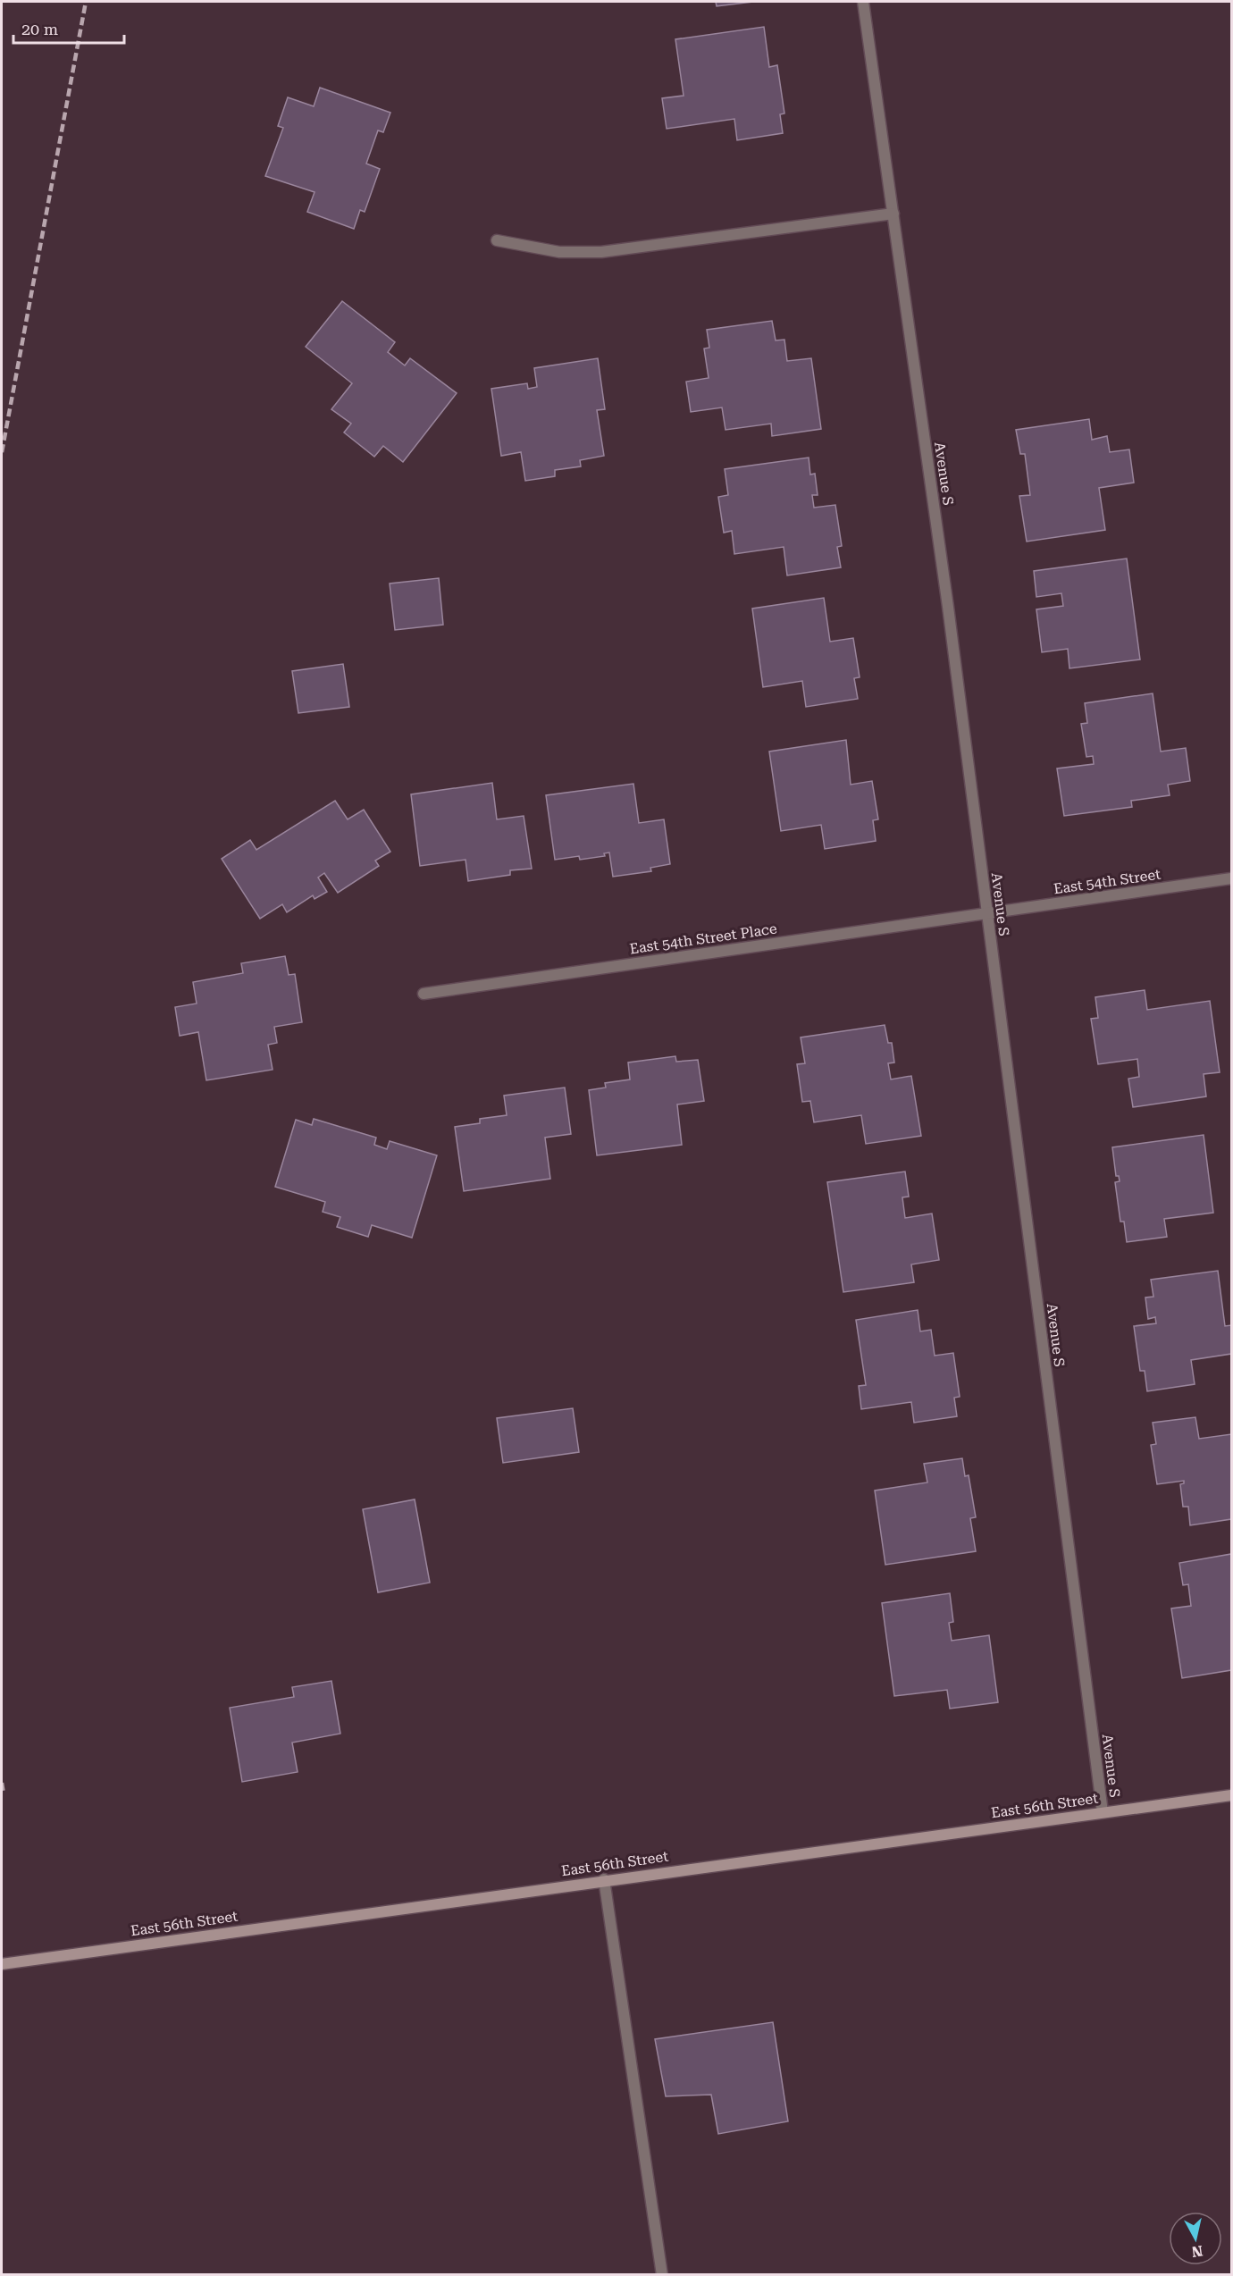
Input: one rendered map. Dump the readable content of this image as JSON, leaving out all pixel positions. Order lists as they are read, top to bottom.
{
  "streets": {
    "main road": ["East 56th Street"],
    "street": ["Avenue S", "East 54th Street", "East 54th Street Place"]
  },
  "crossings": [
    ["Avenue S", "East 54th Street"],
    ["Avenue S", "East 54th Street Place"],
    ["Avenue S", "East 56th Street"],
    ["East 54th Street", "East 54th Street Place"]
  ],
  "scale_bar": "20 m",
  "north": "bottom"
}
